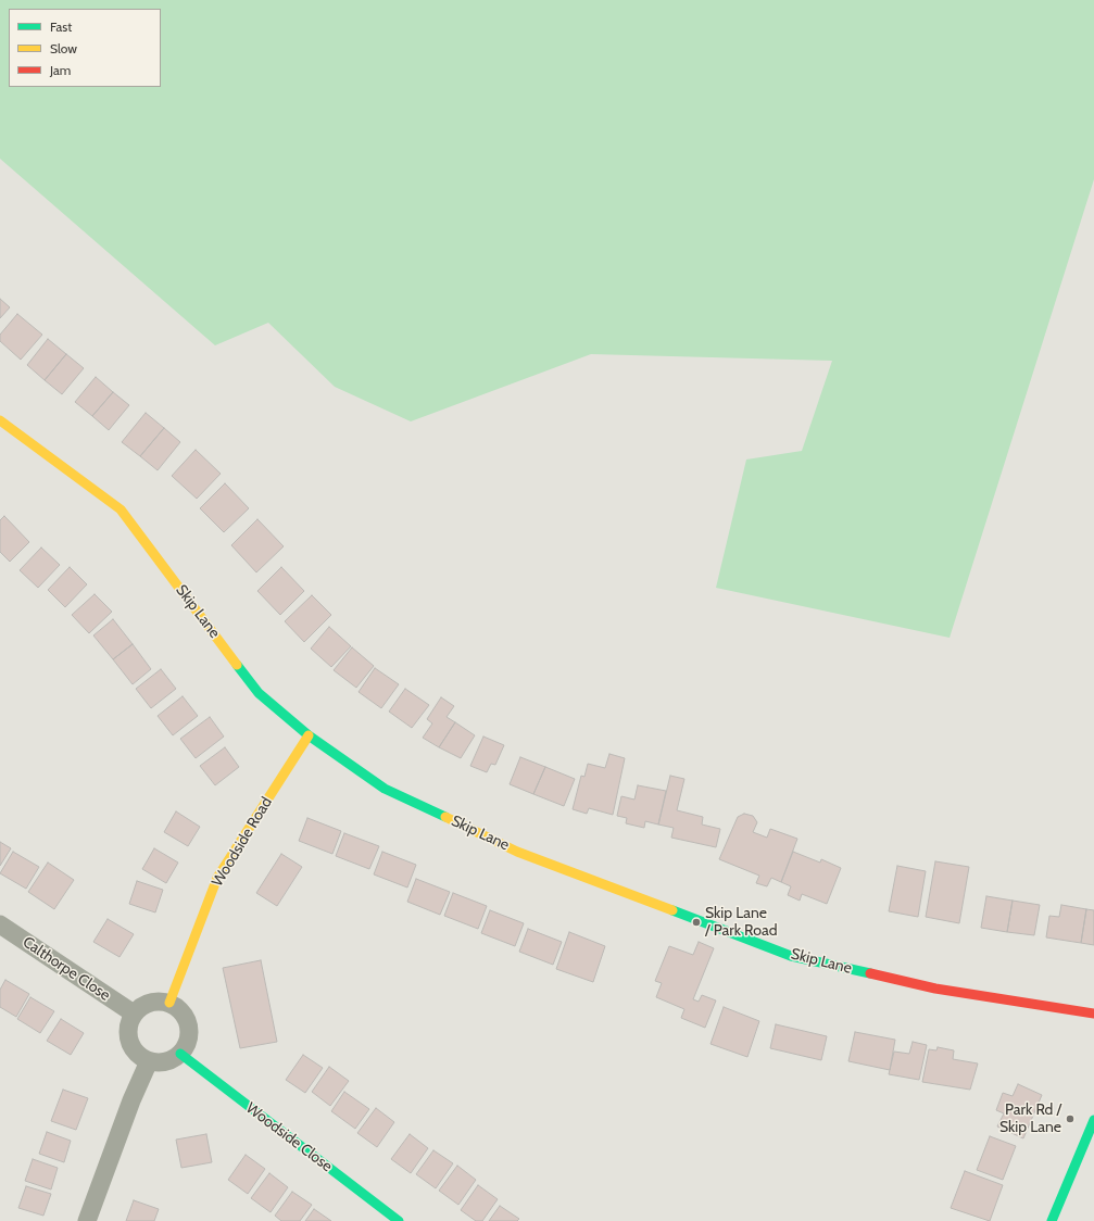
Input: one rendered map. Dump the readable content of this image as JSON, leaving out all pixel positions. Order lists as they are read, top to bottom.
{
  "streets": {
    "street": [
      "Skip Lane",
      "Woodside Road",
      "Calthorpe Close",
      "Woodside Close"
    ]
  },
  "crossings": [
    ["Skip Lane", "Woodside Road"],
    ["Woodside Road", "Calthorpe Close"],
    ["Woodside Road", "Woodside Close"],
    ["Calthorpe Close", "Woodside Close"]
  ],
  "places": ["Skip Lane / Park Road", "Park Rd / Skip Lane"],
  "legend": ["Fast", "Slow", "Jam"]
}
